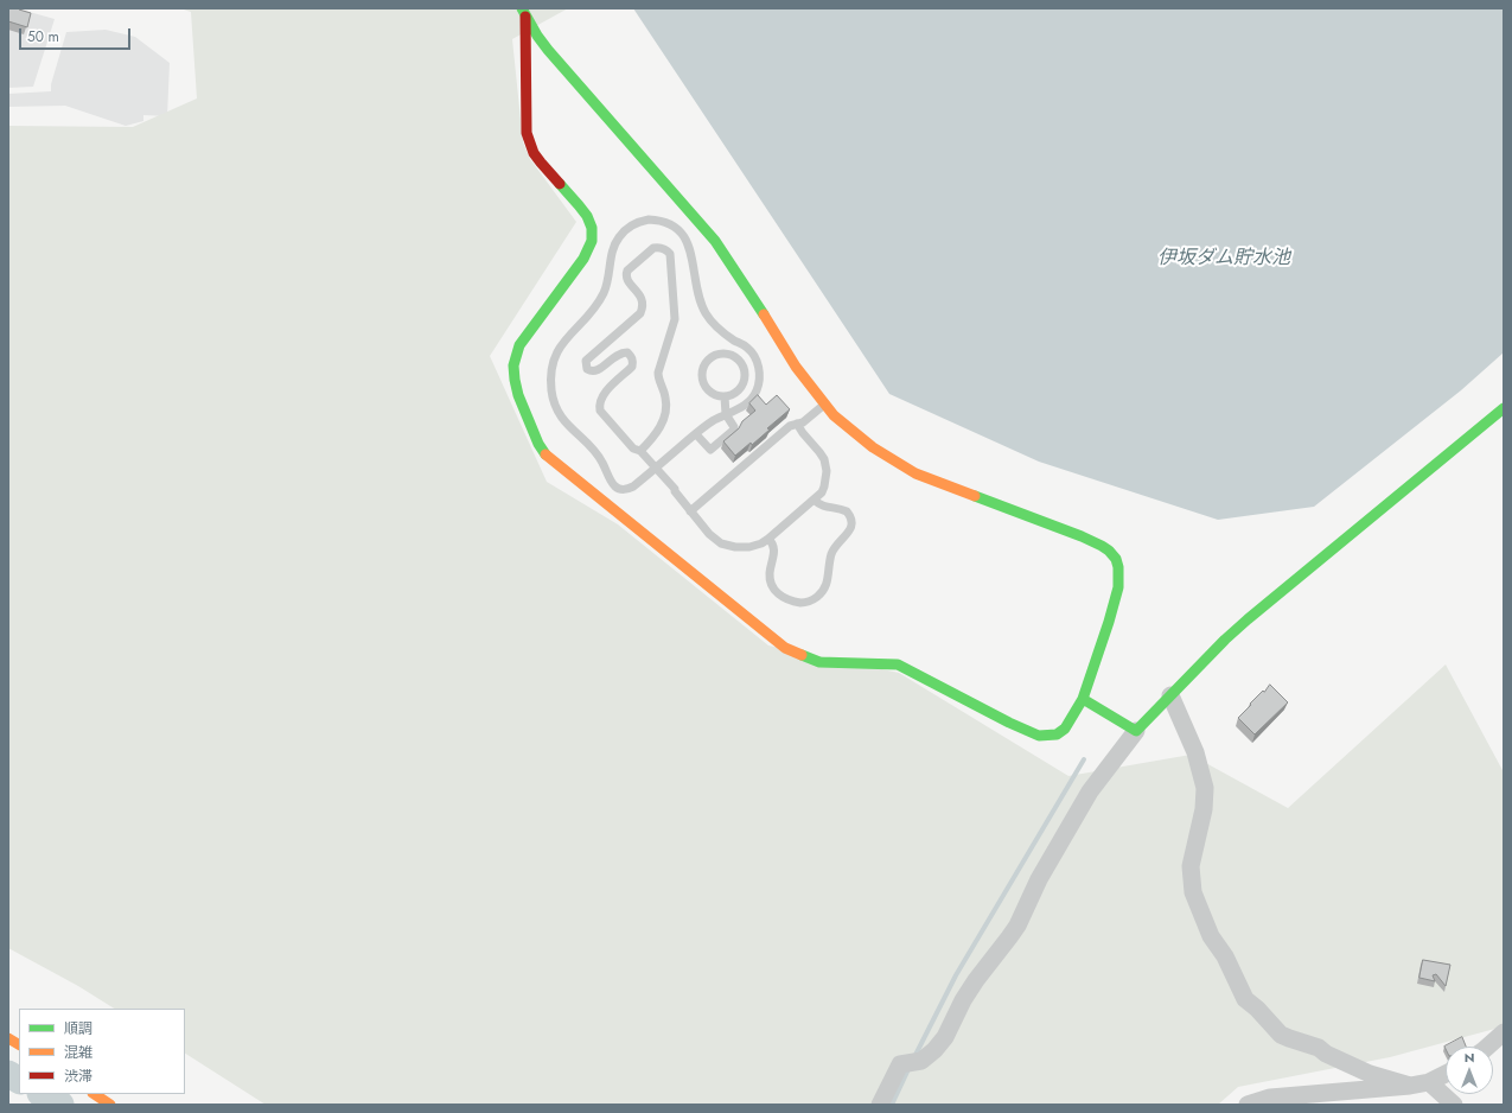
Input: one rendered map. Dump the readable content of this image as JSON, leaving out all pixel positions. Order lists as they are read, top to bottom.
{
  "water": ["伊坂ダム貯水池"],
  "legend": ["順調", "混雑", "渋滞"],
  "scale_bar": "50 m",
  "north": "top"
}
